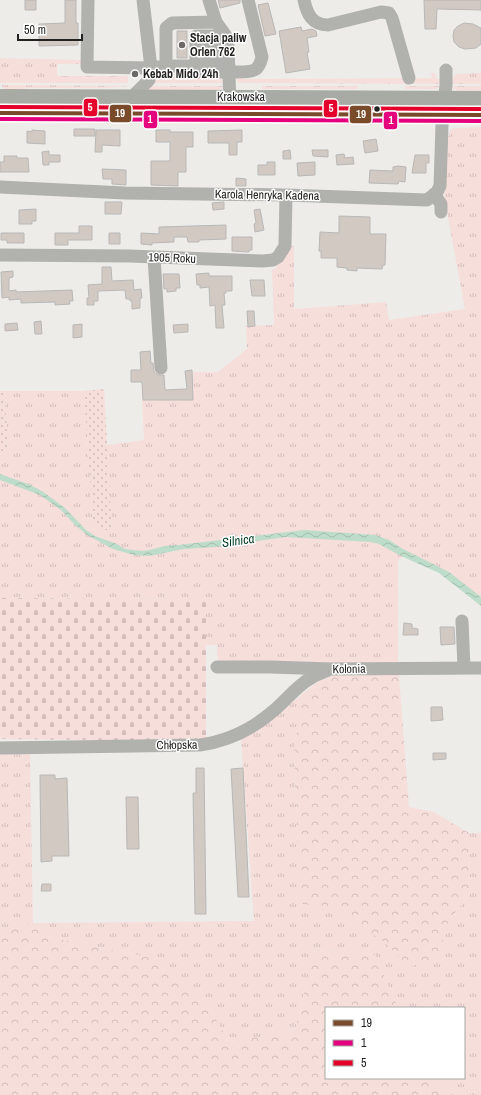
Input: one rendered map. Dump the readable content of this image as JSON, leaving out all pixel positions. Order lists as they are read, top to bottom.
{
  "streets": {
    "main road": ["Krakowska"],
    "street": [
      "Karola Henryka Kadena",
      "1905 Roku",
      "Kolonia",
      "Chłopska"
    ]
  },
  "crossings": [
    ["Karola Henryka Kadena", "1905 Roku"],
    ["Kolonia", "Chłopska"]
  ],
  "water": ["Silnica"],
  "places": ["Stacja paliw Orlen 762", "Kebab Mido 24h"],
  "lines": ["transit line 5", "transit line 19", "transit line 1"],
  "legend": ["19", "1", "5"],
  "scale_bar": "50 m"
}
